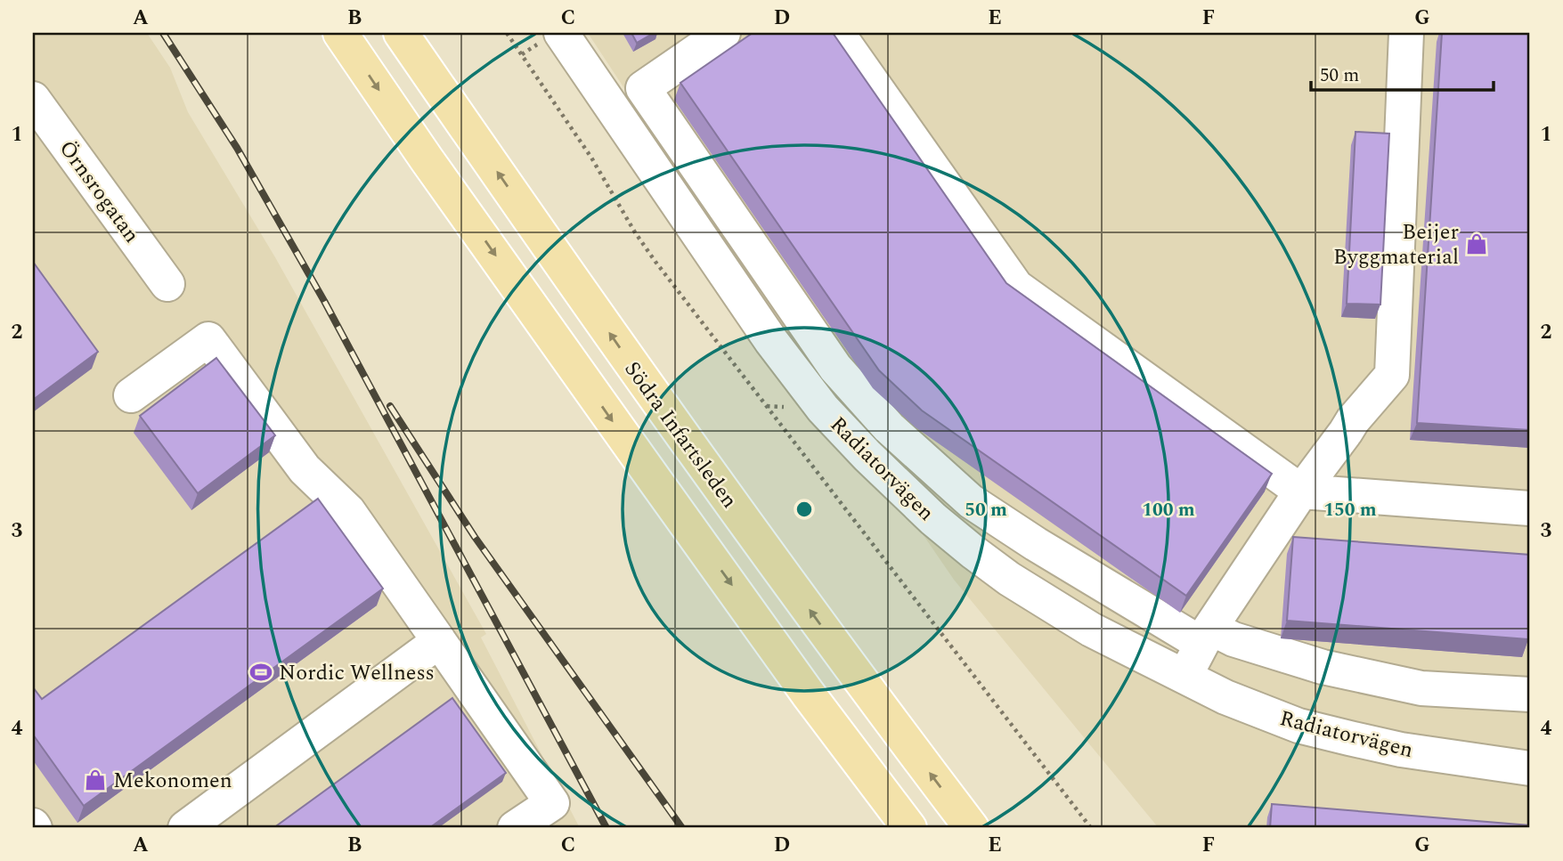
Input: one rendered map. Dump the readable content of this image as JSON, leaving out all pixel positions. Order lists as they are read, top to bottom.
{
  "streets": {
    "main road": ["Södra Infartsleden"],
    "street": ["Örnsrogatan", "Radiatorvägen"]
  },
  "places": {
    "shop": ["Beijer Byggmaterial", "Mekonomen"],
    "sports": ["Nordic Wellness"]
  },
  "scale_bar": "50 m",
  "grid": {
    "columns": [
      "A",
      "B",
      "C",
      "D",
      "E",
      "F",
      "G"
    ],
    "rows": [
      "1",
      "2",
      "3",
      "4"
    ]
  },
  "rings": ["50 m", "100 m", "150 m"]
}
